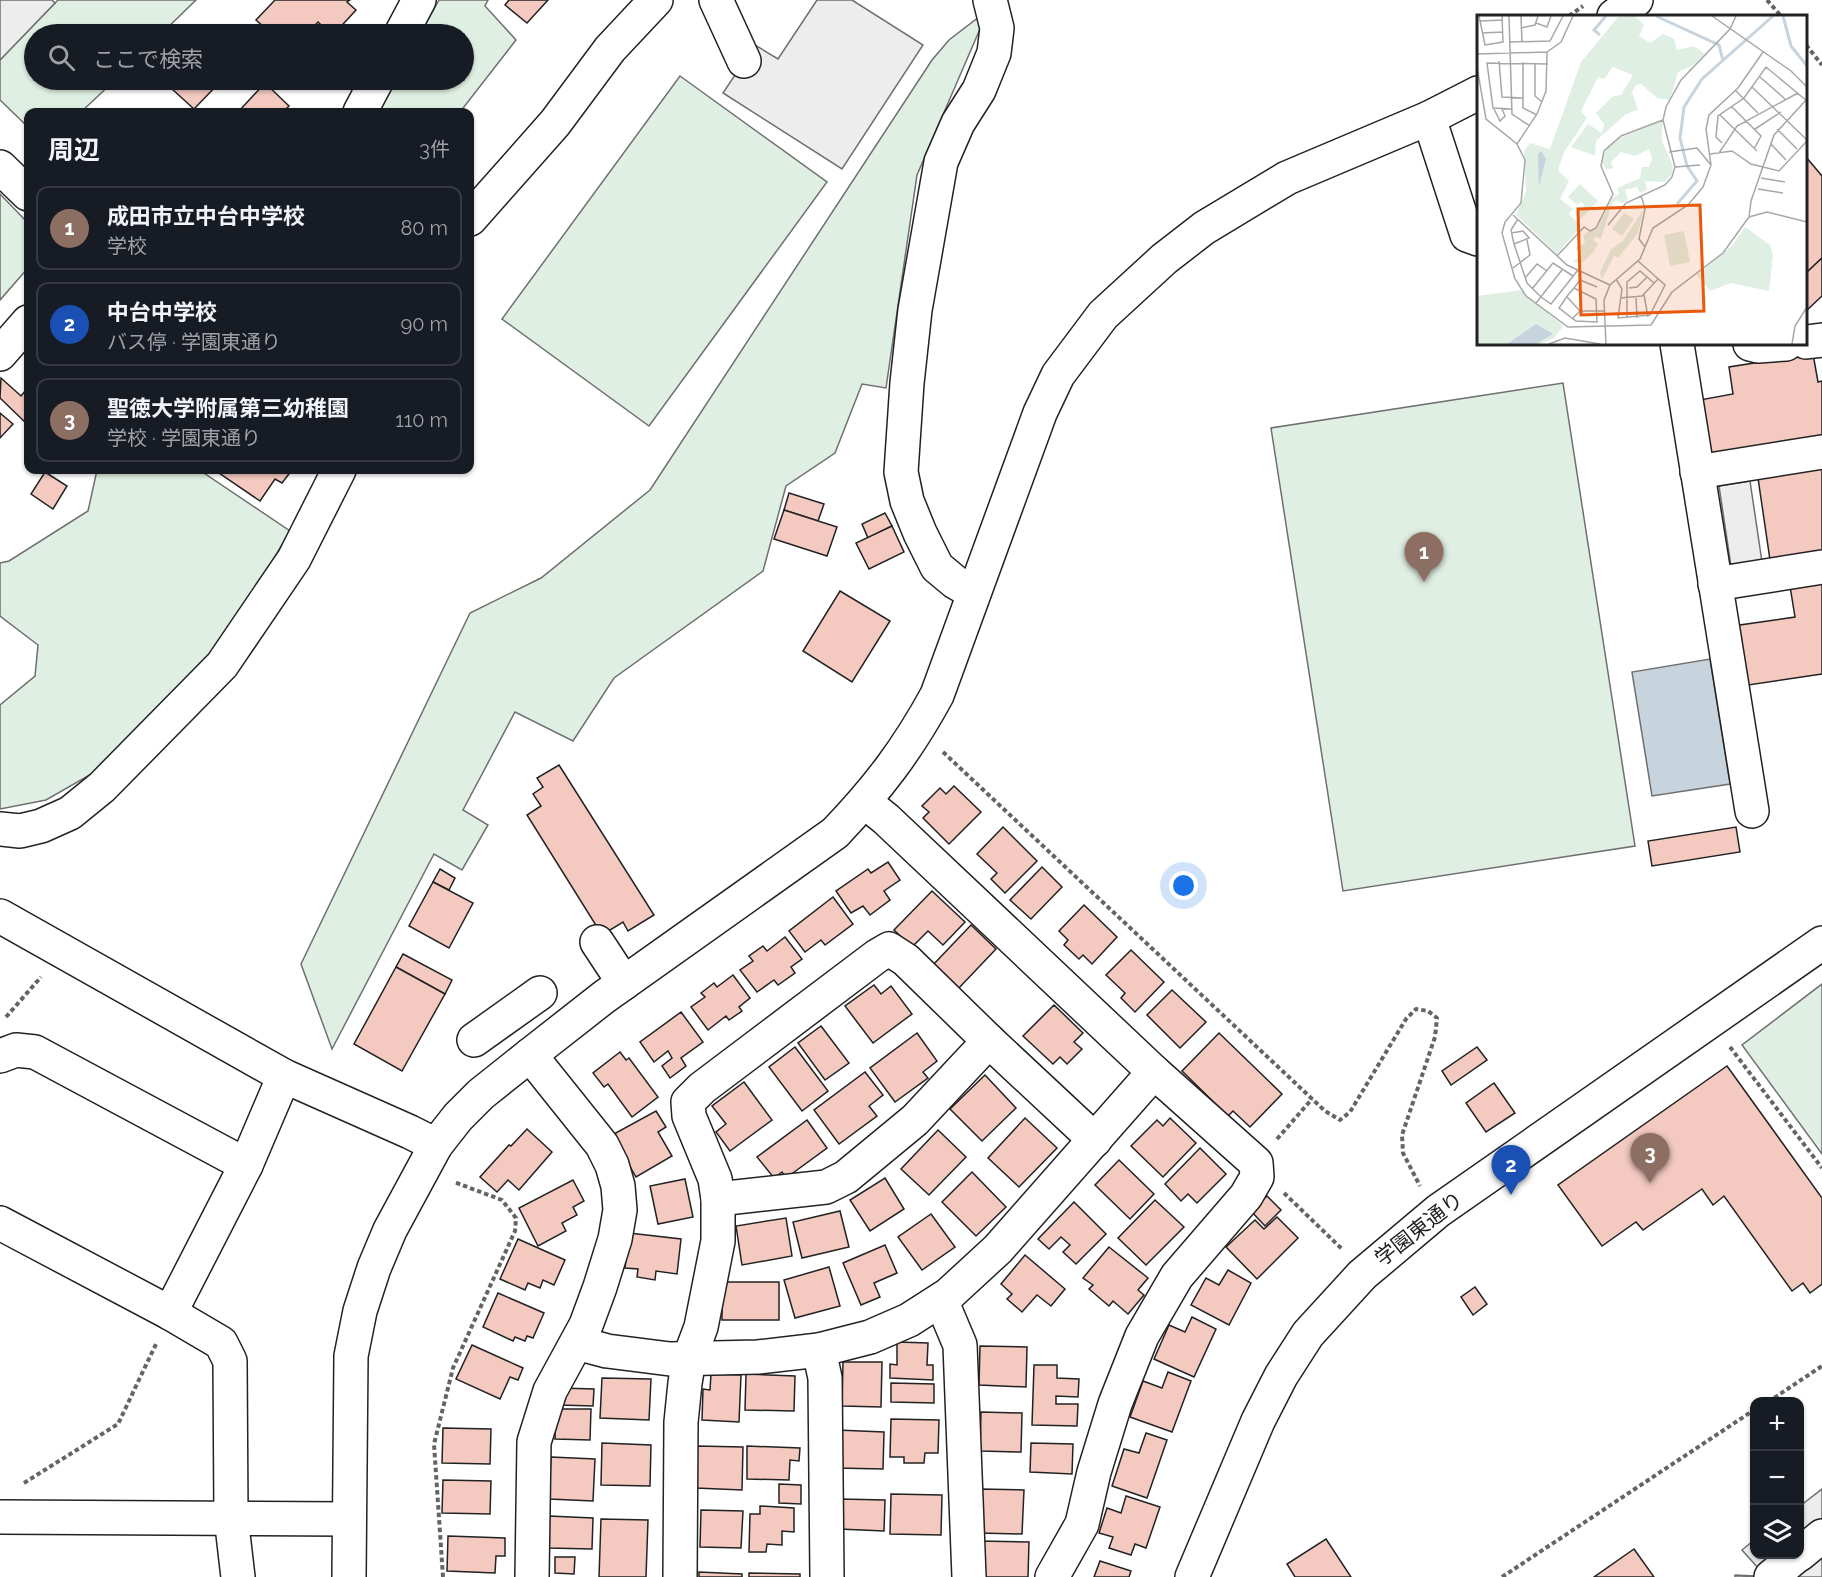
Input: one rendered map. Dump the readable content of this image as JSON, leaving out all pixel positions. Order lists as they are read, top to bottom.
{
  "streets": {
    "street": ["学園東通り"]
  },
  "page": {
    "search": "ここで検索",
    "heading": ["周辺", "3件"],
    "list": [
      {
        "mark": "1",
        "name": "成田市立中台中学校",
        "note": "学校",
        "value": "80 m"
      },
      {
        "mark": "2",
        "name": "中台中学校",
        "note": "バス停 · 学園東通り",
        "value": "90 m"
      },
      {
        "mark": "3",
        "name": "聖徳大学附属第三幼稚園",
        "note": "学校 · 学園東通り",
        "value": "110 m"
      }
    ],
    "pins": ["1", "3", "2"],
    "map_buttons": ["+", "−"]
  }
}
